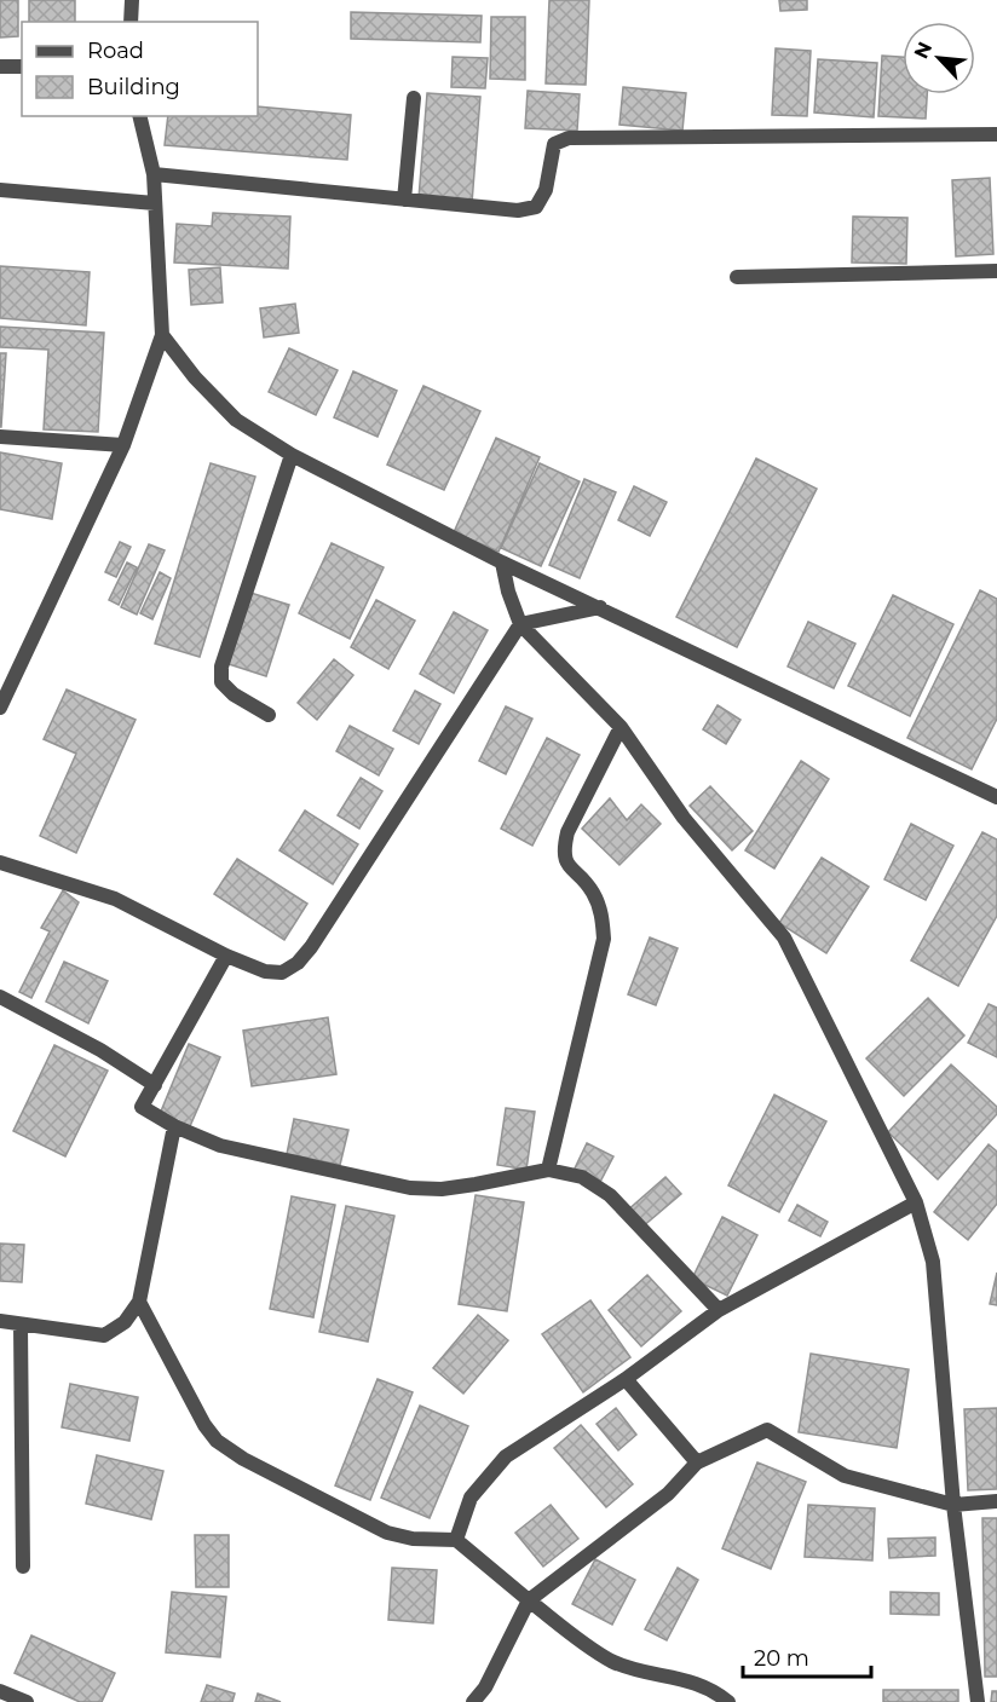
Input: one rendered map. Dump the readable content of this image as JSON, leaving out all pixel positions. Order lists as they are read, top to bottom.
{
  "legend": ["Road", "Building"],
  "scale_bar": "20 m",
  "north": "top left"
}
